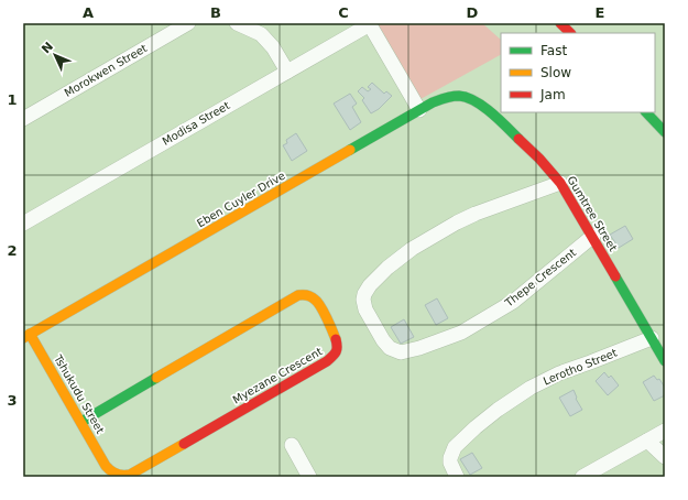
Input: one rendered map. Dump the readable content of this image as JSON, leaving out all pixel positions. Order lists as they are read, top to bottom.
{
  "streets": {
    "main road": [
      "Eben Cuyler Drive",
      "Gumtree Street",
      "Myezane Crescent",
      "Tshukudu Street"
    ],
    "street": [
      "Morokwen Street",
      "Modisa Street",
      "Thepe Crescent",
      "Lerotho Street"
    ]
  },
  "crossings": [
    ["Eben Cuyler Drive", "Gumtree Street"],
    ["Eben Cuyler Drive", "Tshukudu Street"],
    ["Gumtree Street", "Thepe Crescent"],
    ["Gumtree Street", "Lerotho Street"],
    ["Myezane Crescent", "Tshukudu Street"]
  ],
  "legend": ["Fast", "Slow", "Jam"],
  "north": "top left",
  "grid": {
    "columns": [
      "A",
      "B",
      "C",
      "D",
      "E"
    ],
    "rows": ["1", "2", "3"]
  }
}
